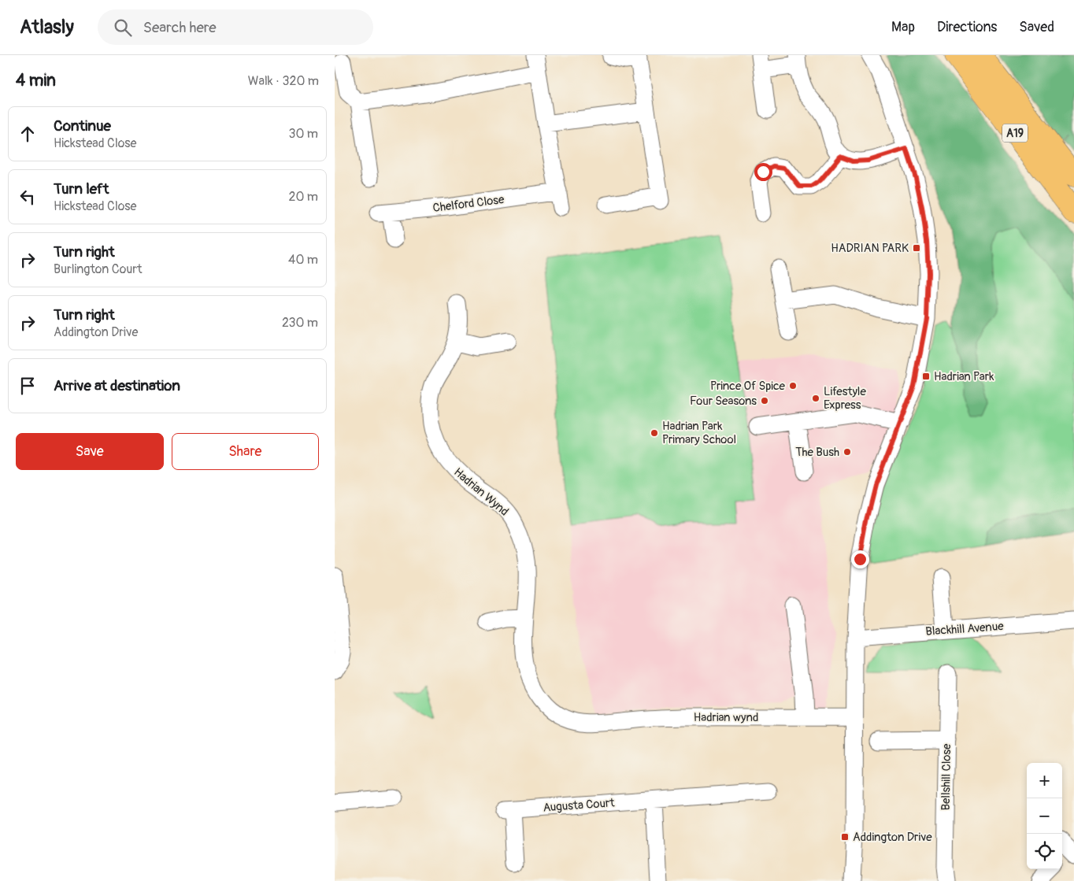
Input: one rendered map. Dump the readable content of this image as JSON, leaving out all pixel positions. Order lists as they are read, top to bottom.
{
  "streets": {
    "highway": ["A19"],
    "street": [
      "Chelford Close",
      "Hadrian Wynd",
      "Blackhill Avenue",
      "Hadrian wynd",
      "Bellshill Close",
      "Augusta Court"
    ]
  },
  "crossings": [
    ["Hadrian Wynd", "Hadrian wynd"]
  ],
  "places": {
    "transit": ["HADRIAN PARK", "Hadrian Park", "Addington Drive"],
    "other": [
      "Prince Of Spice",
      "Lifestyle Express",
      "Four Seasons",
      "Hadrian Park Primary School",
      "The Bush"
    ]
  },
  "page": {
    "header": "Atlasly",
    "search": "Search here",
    "nav": ["Map", "Directions", "Saved"],
    "heading": ["4 min", "Walk · 320 m"],
    "list": [
      ["Continue", "Hickstead Close", "30 m"],
      ["Turn left", "Hickstead Close", "20 m"],
      ["Turn right", "Burlington Court", "40 m"],
      ["Turn right", "Addington Drive", "230 m"],
      "Arrive at destination"
    ],
    "buttons": ["Save", "Share"],
    "map_buttons": ["+", "−"]
  }
}
